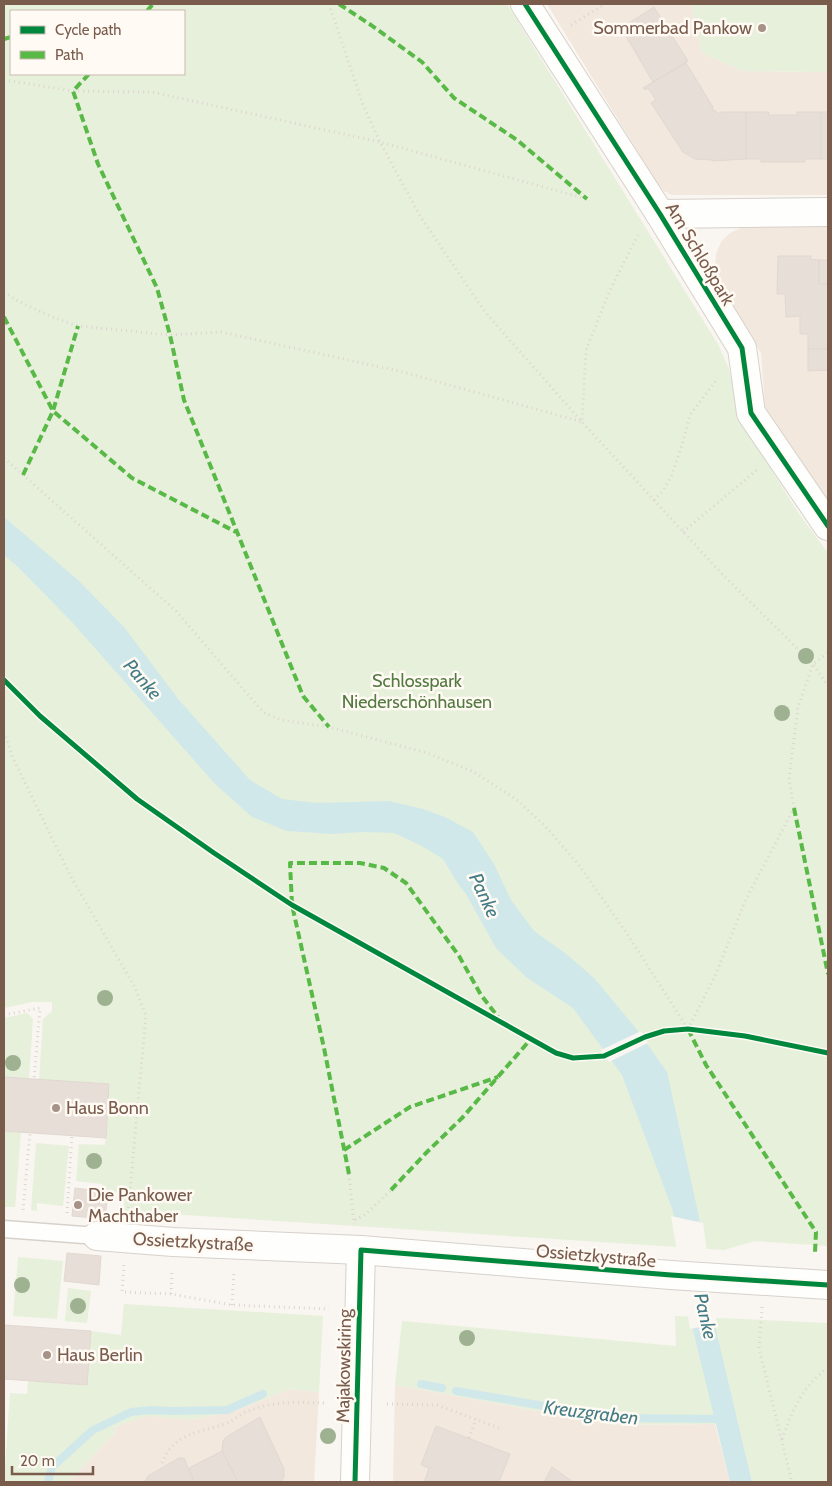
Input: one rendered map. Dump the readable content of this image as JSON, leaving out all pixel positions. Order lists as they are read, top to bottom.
{
  "streets": {
    "street": ["Am Schloßpark", "Ossietzkystraße", "Majakowskiring"]
  },
  "crossings": [
    ["Ossietzkystraße", "Majakowskiring"]
  ],
  "water": ["Panke", "Kreuzgraben"],
  "parks": ["Schlosspark Niederschönhausen"],
  "places": [
    "Sommerbad Pankow",
    "Haus Bonn",
    "Die Pankower Machthaber",
    "Haus Berlin"
  ],
  "legend": ["Cycle path", "Path"],
  "scale_bar": "20 m"
}
